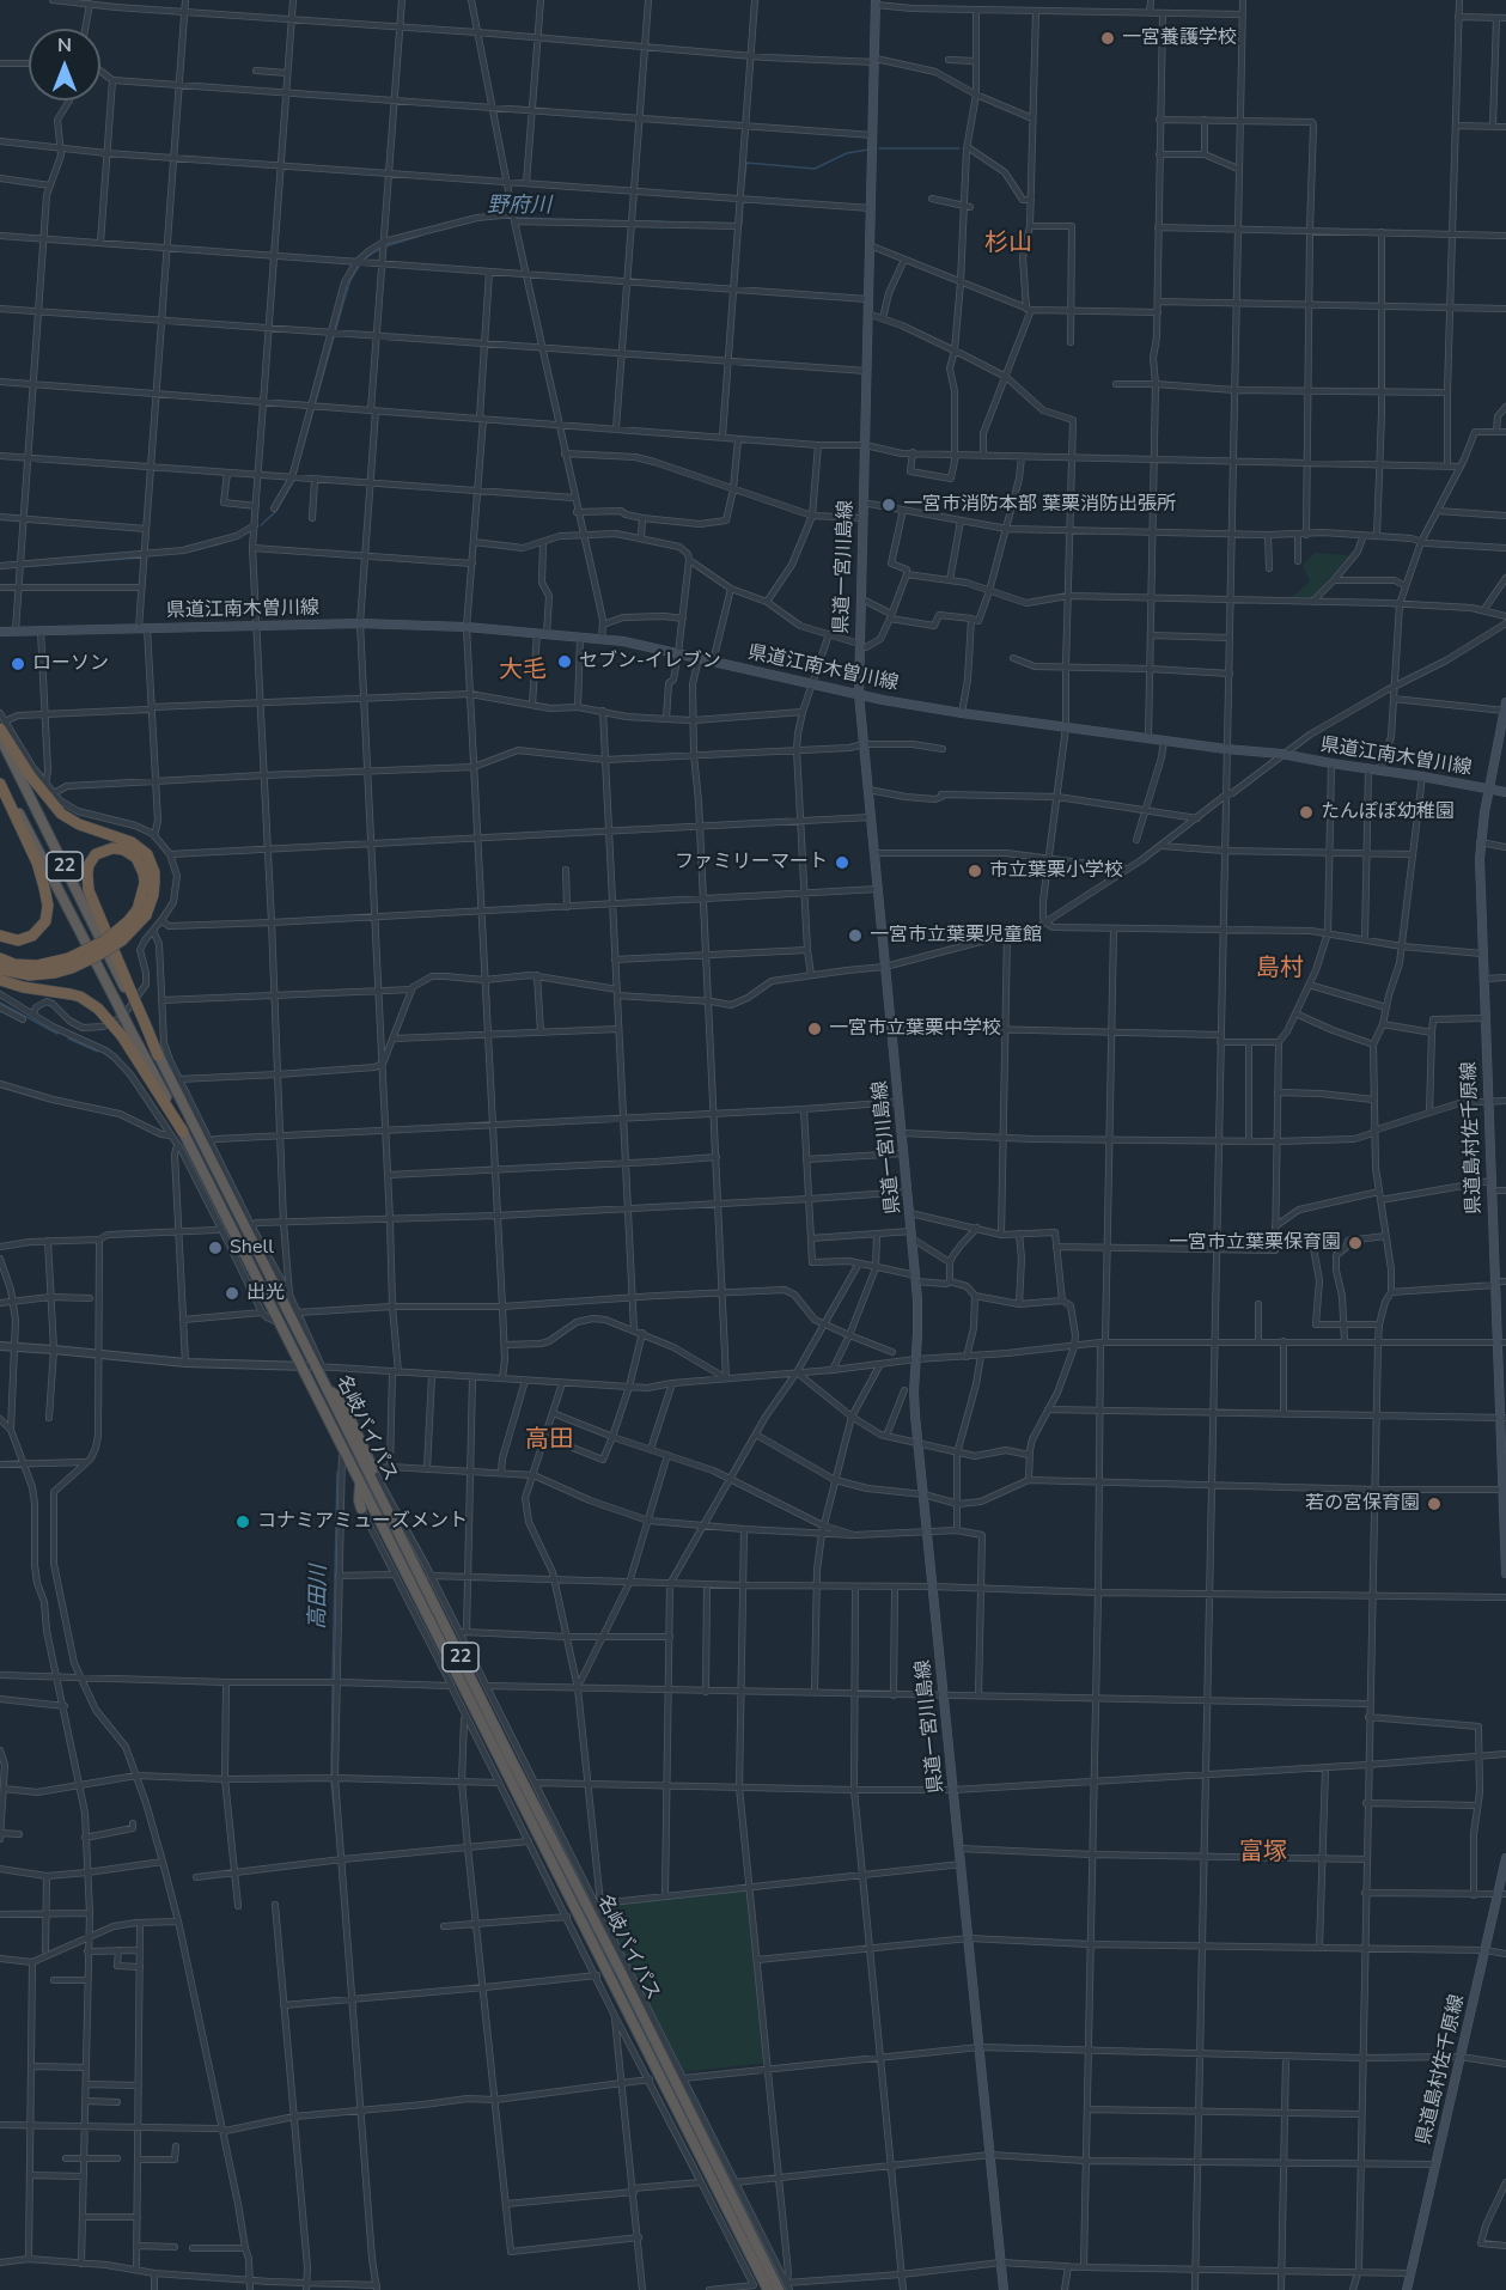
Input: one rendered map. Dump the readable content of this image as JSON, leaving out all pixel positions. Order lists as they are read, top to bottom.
{
  "streets": {
    "highway": ["22", "名岐バイパス"],
    "main road": ["県道一宮川島線", "県道江南木曽川線", "県道島村佐千原線"]
  },
  "crossings": [
    ["県道一宮川島線", "県道江南木曽川線"],
    ["県道江南木曽川線", "県道島村佐千原線"],
    ["22", "名岐バイパス"]
  ],
  "districts": [
    "杉山",
    "大毛",
    "島村",
    "高田",
    "富塚"
  ],
  "water": ["野府川", "高田川"],
  "places": [
    "一宮養護学校",
    "一宮市消防本部 葉栗消防出張所",
    "セブン-イレブン",
    "ローソン",
    "たんぽぽ幼稚園",
    "ファミリーマート",
    "市立葉栗小学校",
    "一宮市立葉栗児童館",
    "一宮市立葉栗中学校",
    "一宮市立葉栗保育園",
    "Shell",
    "出光",
    "若の宮保育園",
    "コナミアミューズメント"
  ],
  "north": "top"
}
